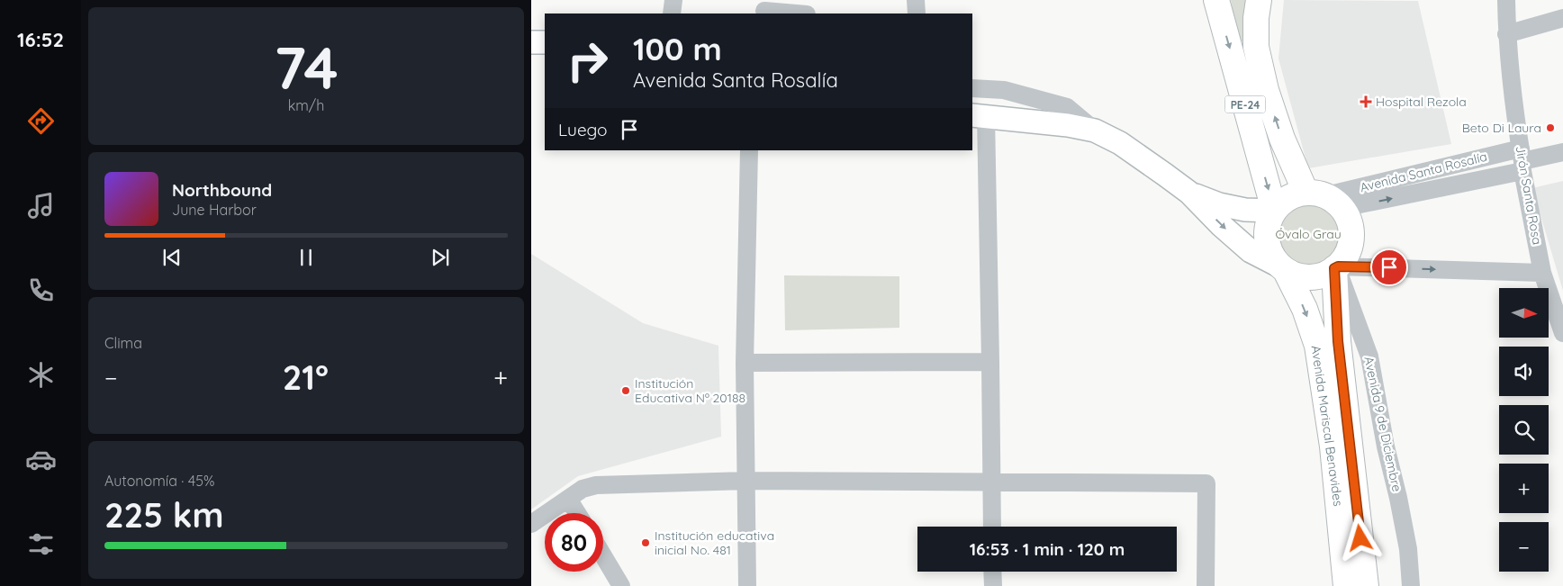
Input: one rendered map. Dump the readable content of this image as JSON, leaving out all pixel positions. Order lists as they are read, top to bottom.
{
  "streets": {
    "highway": ["PE-24", "Avenida Mariscal Benavides"],
    "street": ["Avenida Santa Rosalía", "Jirón Santa Rosa", "Avenida 9 de Diciembre"]
  },
  "crossings": [
    ["PE-24", "Avenida Santa Rosalía"],
    ["PE-24", "Avenida 9 de Diciembre"],
    ["PE-24", "Avenida Mariscal Benavides"],
    ["Avenida Santa Rosalía", "Jirón Santa Rosa"],
    ["Avenida Santa Rosalía", "Avenida 9 de Diciembre"],
    ["Avenida Santa Rosalía", "Avenida Mariscal Benavides"],
    ["Avenida 9 de Diciembre", "Avenida Mariscal Benavides"]
  ],
  "parks": ["Óvalo Grau"],
  "places": {
    "health": ["Hospital Rezola"],
    "other": ["Beto Di Laura", "Institución Educativa Nº 20188", "Institución educativa inicial No. 481"]
  },
  "north": "right",
  "page": {
    "tabs": "16:52",
    "tile": [
      ["74", "km/h"],
      "Clima",
      ["Autonomía · 45%", "225 km"]
    ],
    "turn": ["100 m", "Avenida Santa Rosalía"],
    "then": "Luego",
    "song": ["Northbound", "June Harbor"],
    "map_buttons": ["+", "−"],
    "heat": ["−", "21°", "+"],
    "limit": "80",
    "trip": "16:53 · 1 min · 120 m"
  }
}
